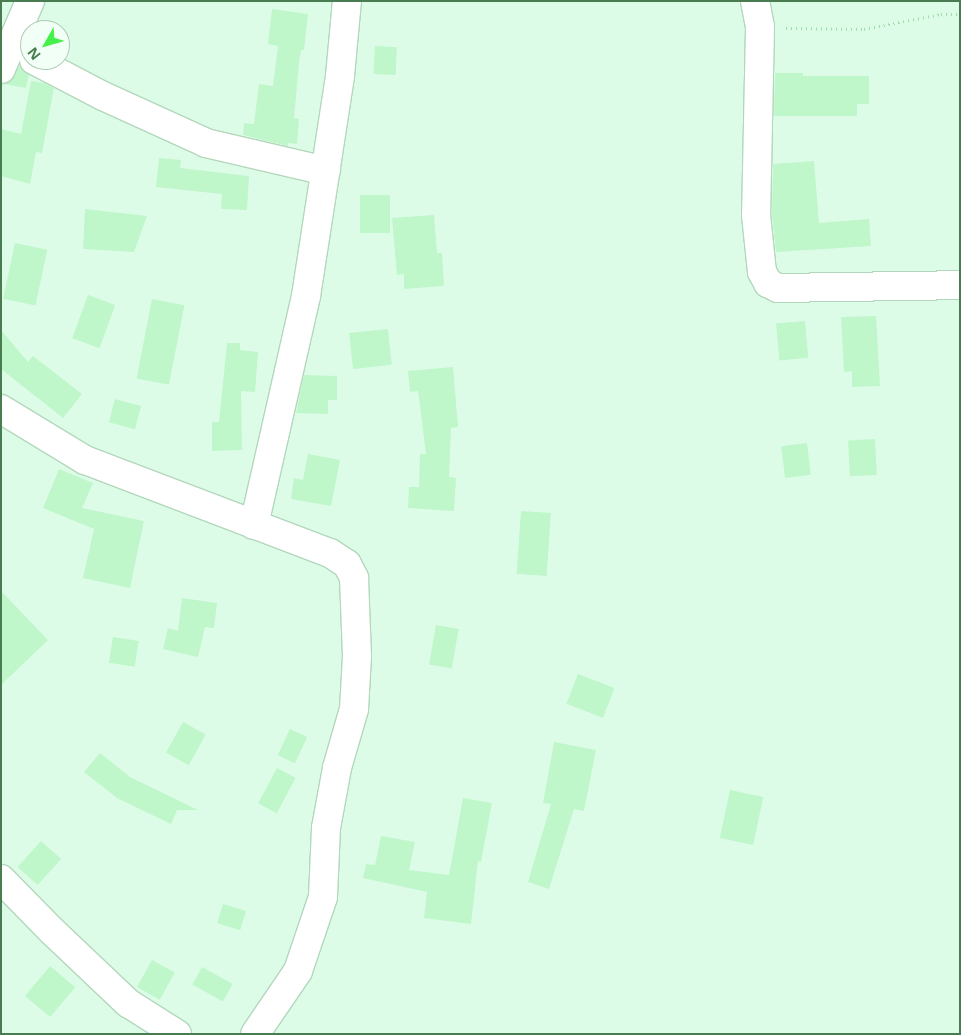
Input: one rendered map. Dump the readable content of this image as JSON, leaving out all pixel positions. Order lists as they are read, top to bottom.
{
  "north": "bottom left"
}
